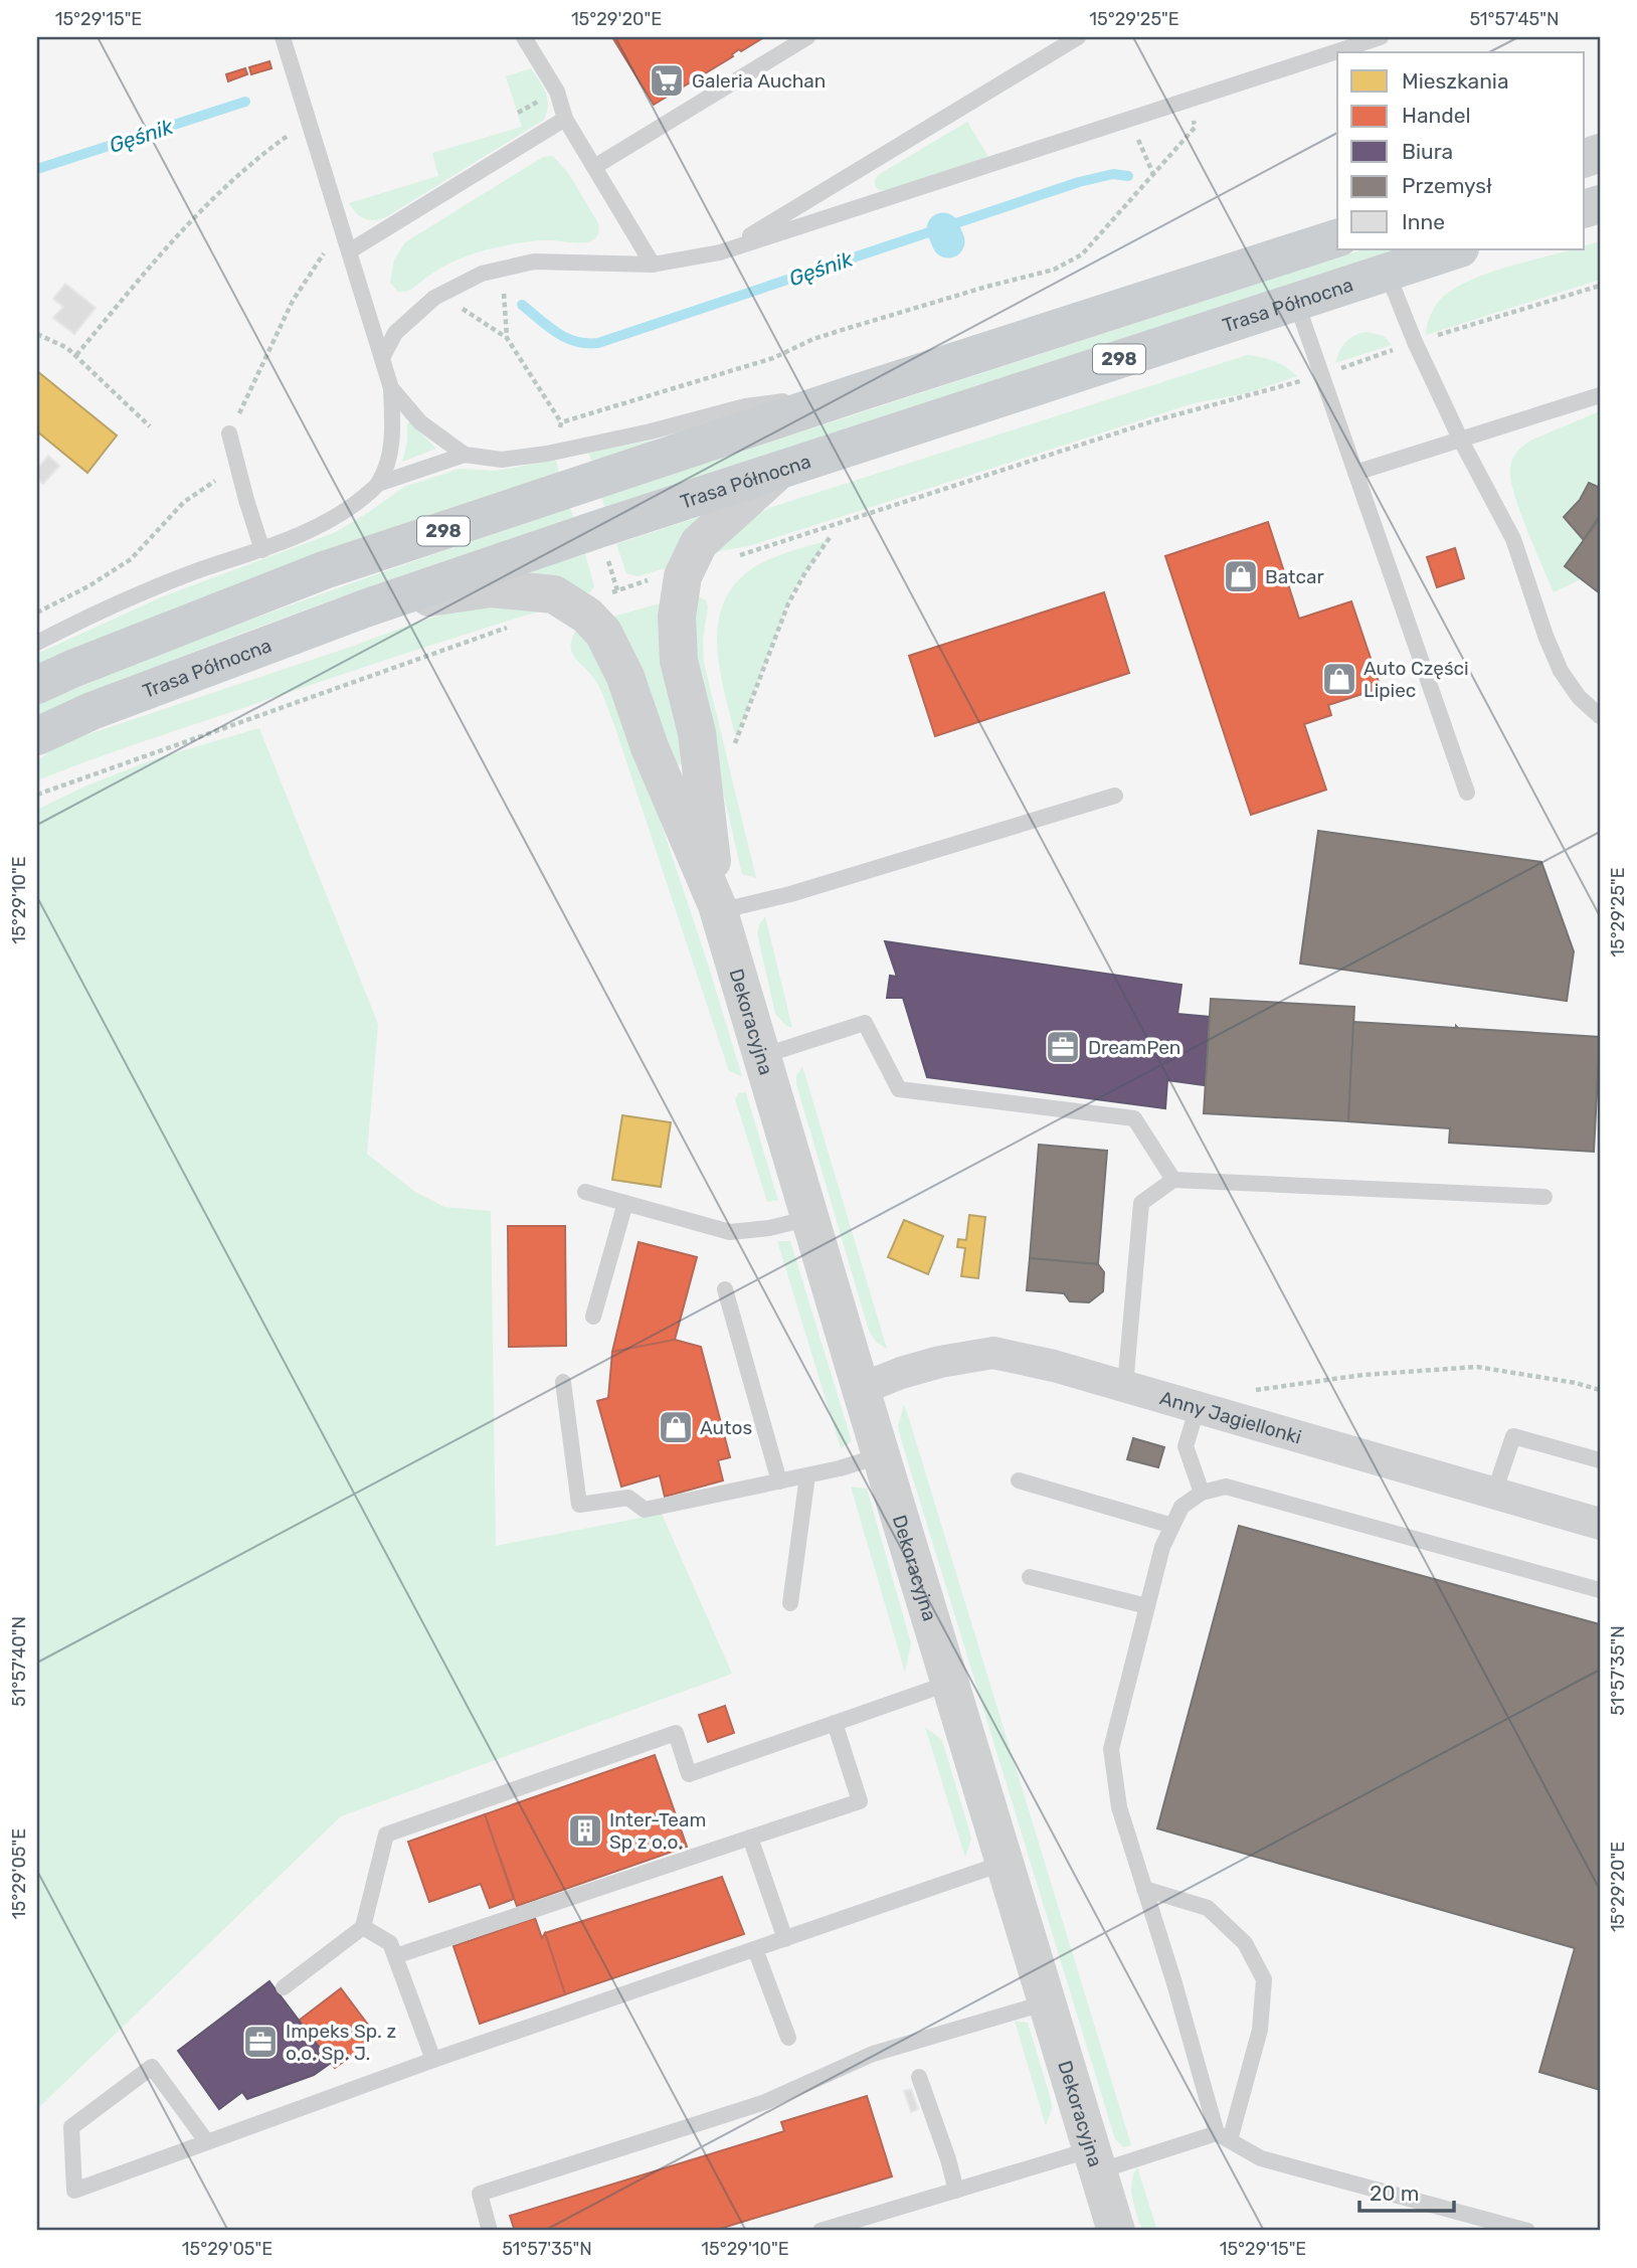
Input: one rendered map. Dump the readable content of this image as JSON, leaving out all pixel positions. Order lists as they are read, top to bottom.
{
  "streets": {
    "main road": ["Trasa Północna", "298"],
    "street": ["Dekoracyjna", "Anny Jagiellonki"]
  },
  "crossings": [
    ["Trasa Północna", "Dekoracyjna"],
    ["Dekoracyjna", "Anny Jagiellonki"]
  ],
  "water": ["Gęśnik"],
  "places": {
    "supermarket": ["Galeria Auchan"],
    "shop": ["Batcar", "Auto Części Lipiec", "Autos"],
    "office": ["DreamPen", "Impeks Sp. z o.o. Sp. J."],
    "building": ["Inter-Team Sp z o.o."]
  },
  "legend": [
    "Mieszkania",
    "Handel",
    "Biura",
    "Przemysł",
    "Inne"
  ],
  "scale_bar": "20 m",
  "coordinates": [
    "15°29'15\"E",
    "15°29'20\"E",
    "15°29'25\"E",
    "51°57'45\"N",
    "15°29'10\"E",
    "51°57'40\"N",
    "51°57'35\"N",
    "15°29'05\"E"
  ]
}
